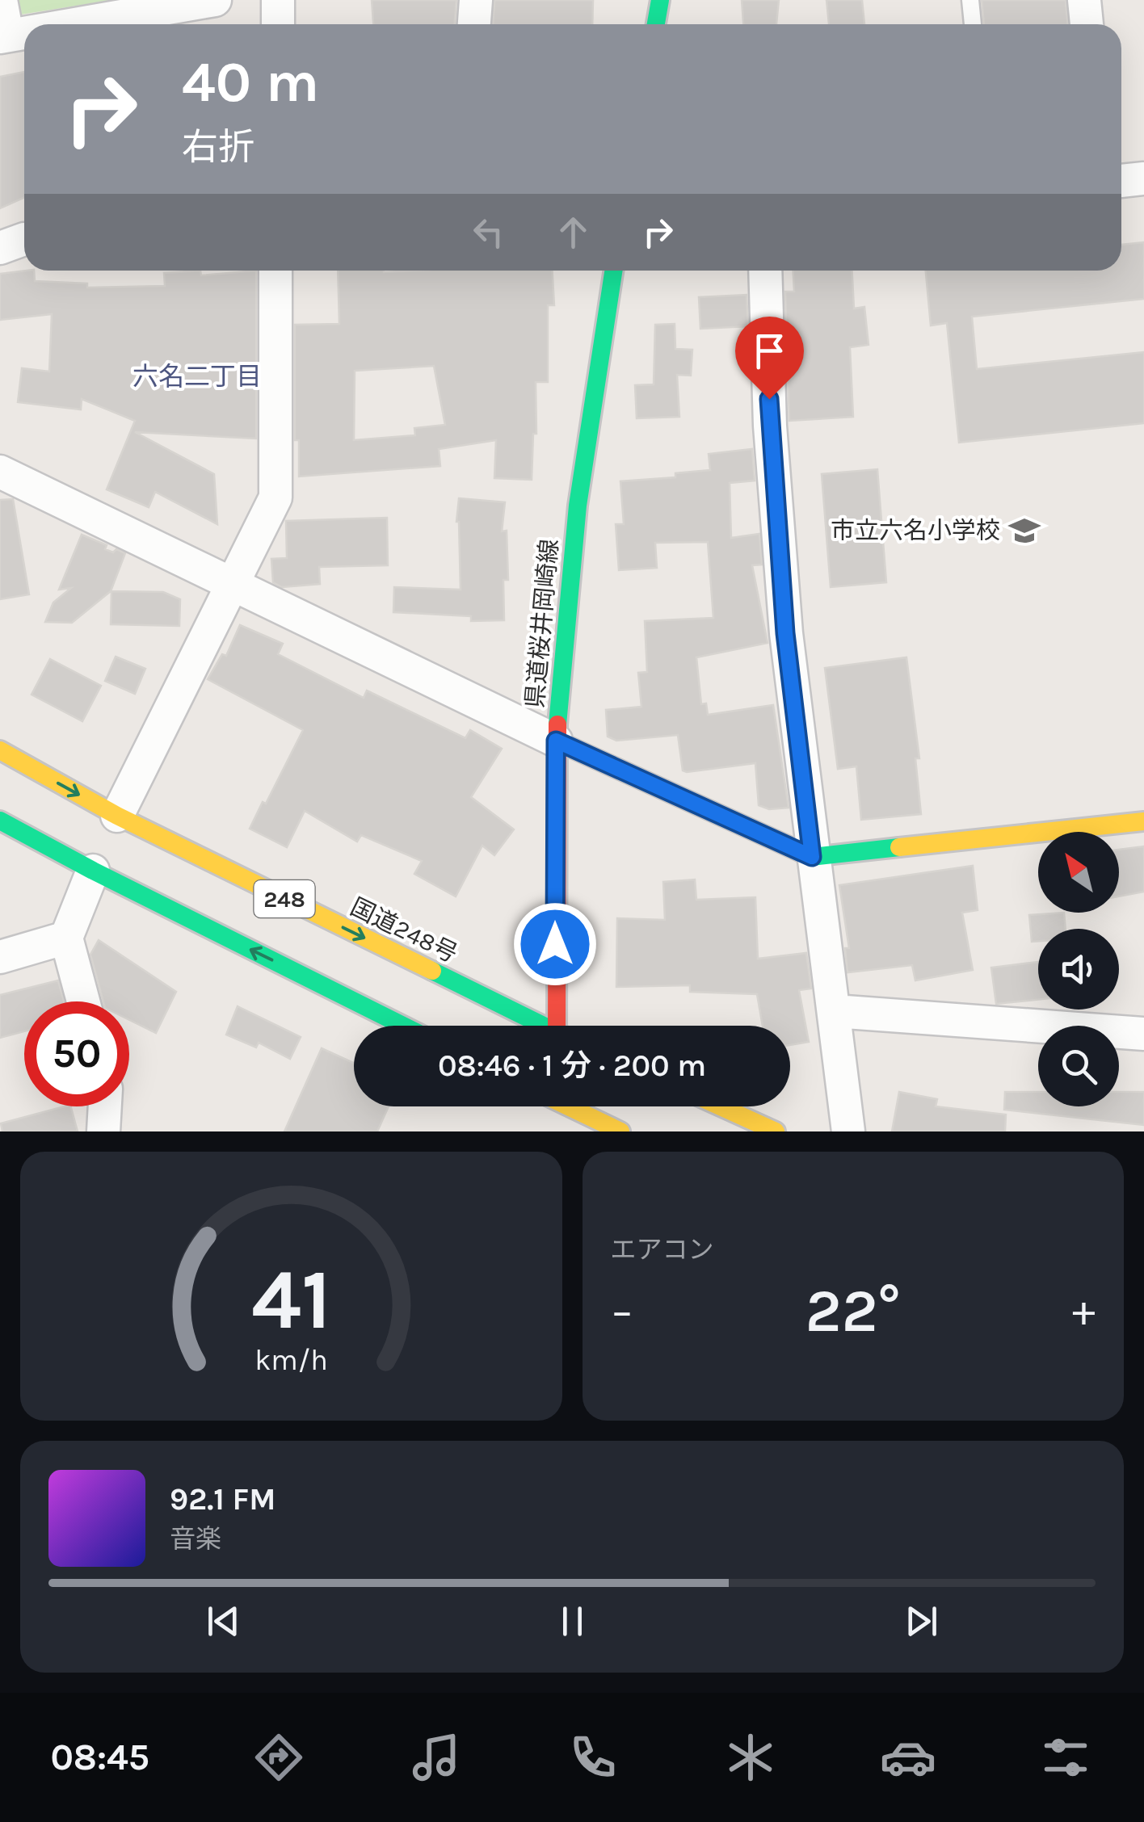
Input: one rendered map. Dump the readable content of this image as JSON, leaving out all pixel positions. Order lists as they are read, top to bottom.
{
  "streets": {
    "main road": ["県道桜井岡崎線", "248", "国道248号"]
  },
  "districts": ["六名二丁目"],
  "places": {
    "school or university": ["市立六名小学校"]
  },
  "north": "top left",
  "page": {
    "turn": ["40 m", "右折"],
    "limit": "50",
    "trip": "08:46 · 1 分 · 200 m",
    "tile": "エアコン",
    "heat": ["−", "22°", "+"],
    "song": ["92.1 FM", "音楽"],
    "tabs": "08:45",
    "gauge": ["41", "km/h"]
  }
}
